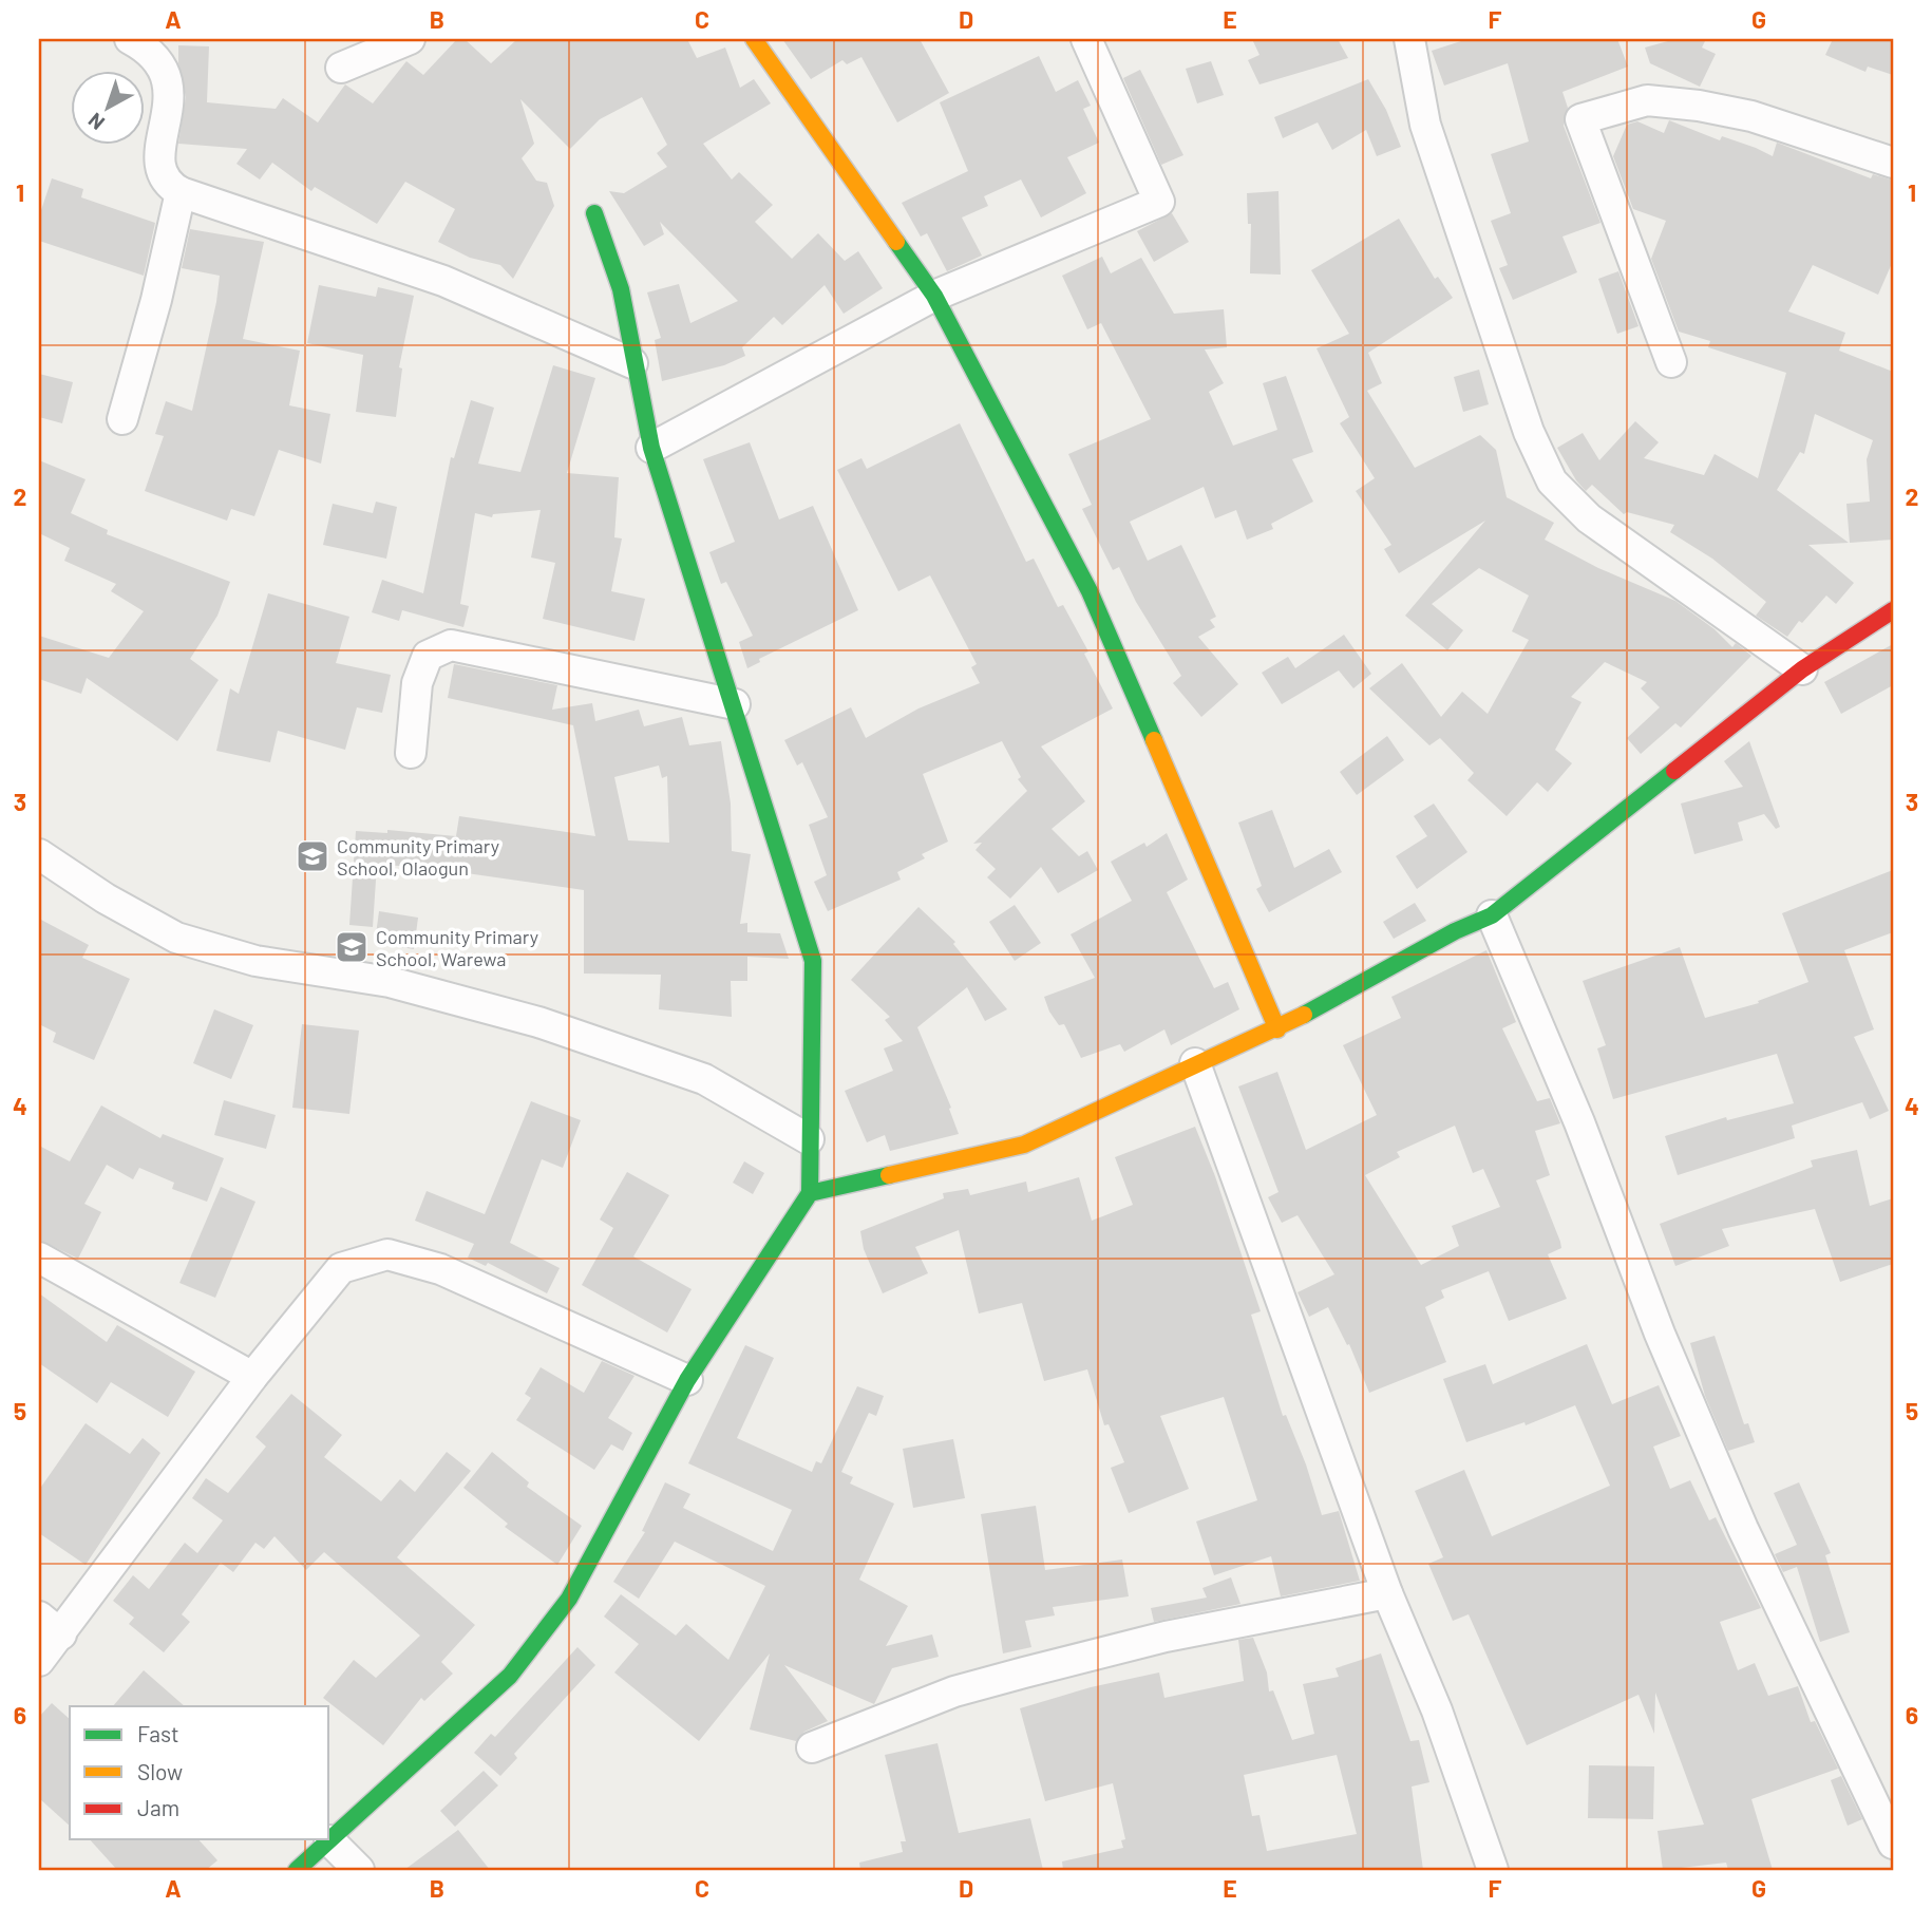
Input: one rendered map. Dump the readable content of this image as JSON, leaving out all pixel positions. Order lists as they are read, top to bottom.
{
  "places": {
    "school or university": ["Community Primary School, Olaogun", "Community Primary School, Warewa"]
  },
  "legend": ["Fast", "Slow", "Jam"],
  "north": "bottom left",
  "grid": {
    "columns": [
      "A",
      "B",
      "C",
      "D",
      "E",
      "F",
      "G"
    ],
    "rows": [
      "1",
      "2",
      "3",
      "4",
      "5",
      "6"
    ]
  }
}
